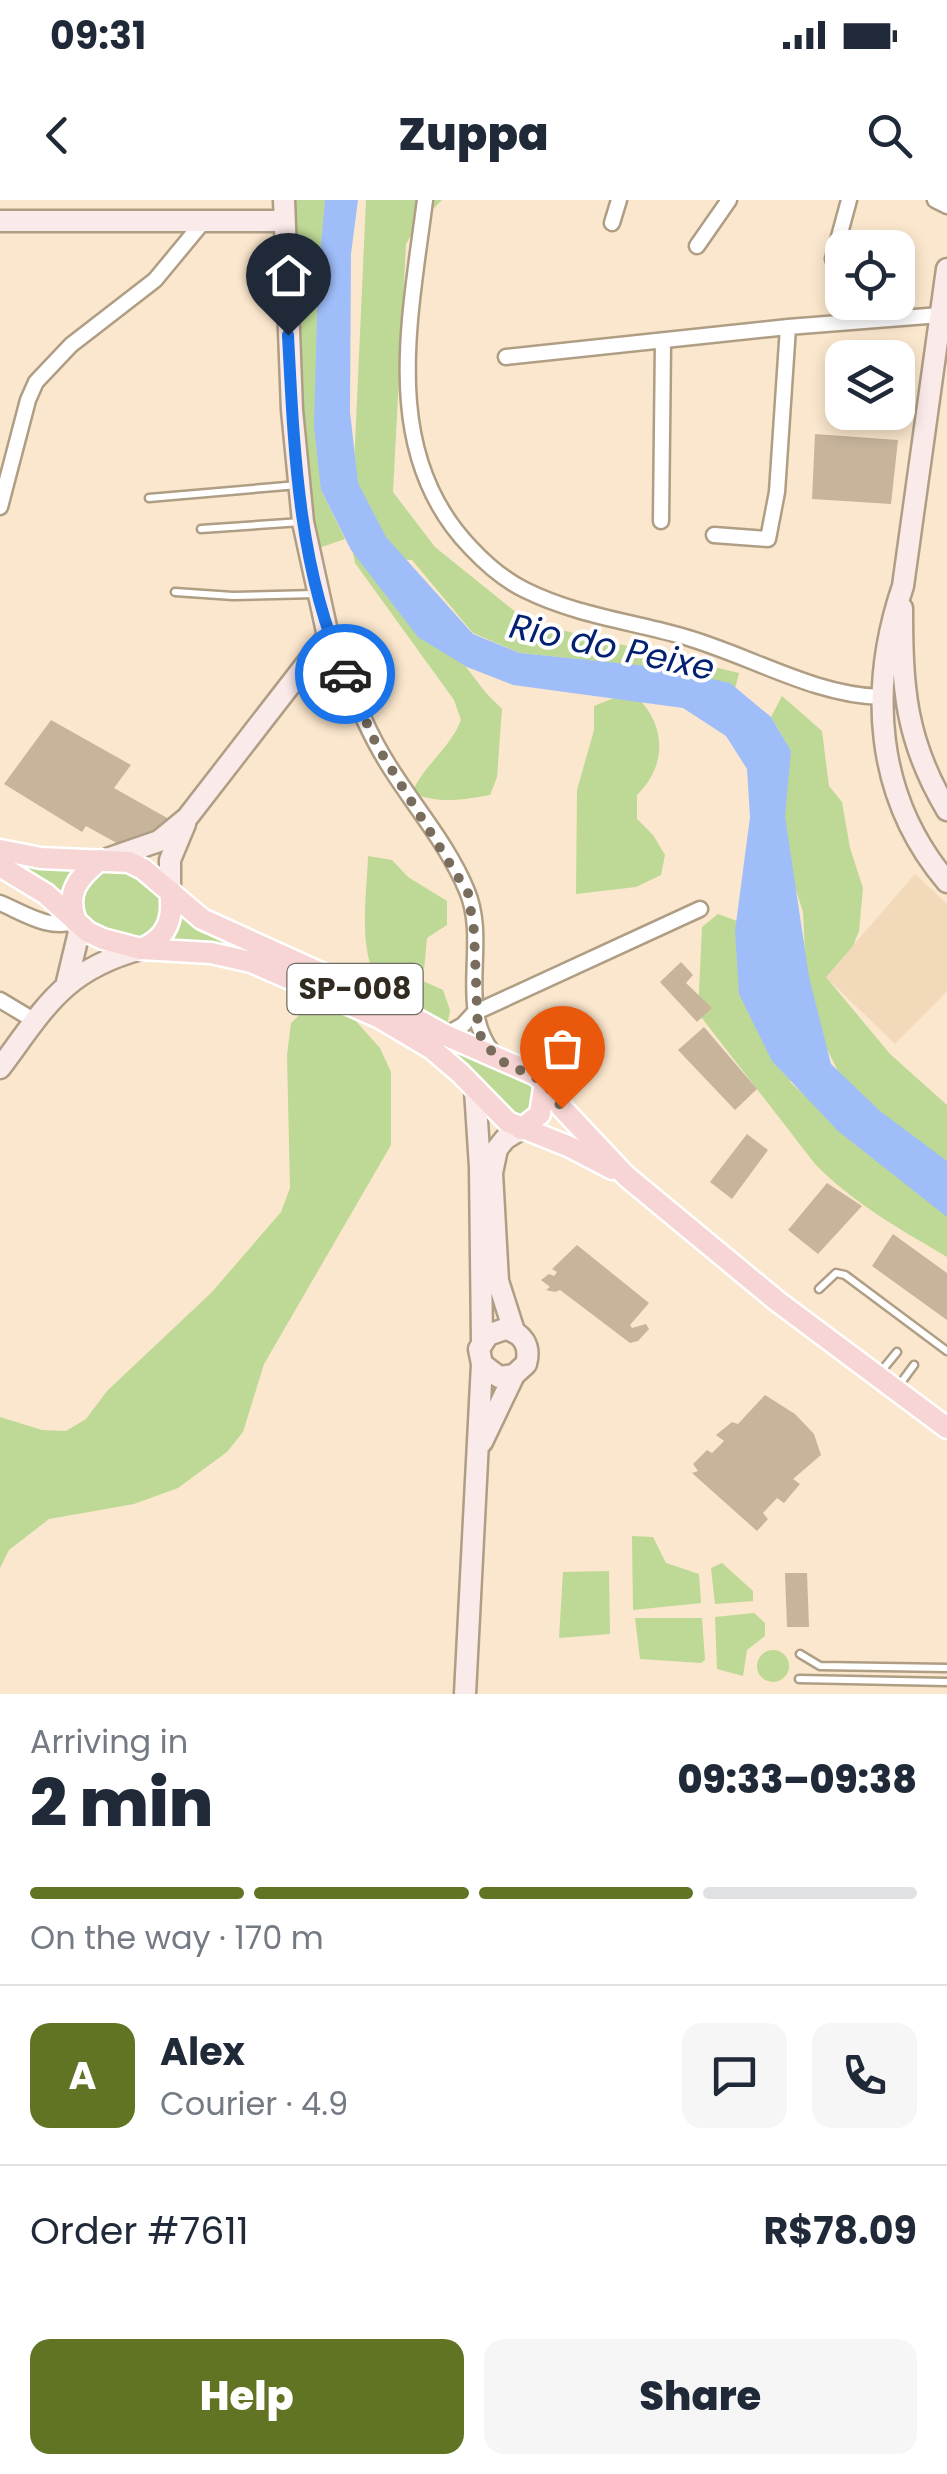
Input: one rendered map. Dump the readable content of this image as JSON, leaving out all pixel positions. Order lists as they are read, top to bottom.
{
  "streets": {
    "main road": ["SP-008"]
  },
  "water": ["Rio do Peixe"],
  "page": {
    "status": "09:31",
    "header": "Zuppa",
    "heading": ["2 min", "Arriving in", "09:33–09:38"],
    "panel": [
      "Alex",
      "Courier · 4.9",
      "Order #7611",
      "R$78.09"
    ],
    "bar": "On the way · 170 m",
    "round": "A",
    "buttons": ["Help", "Share"]
  }
}
